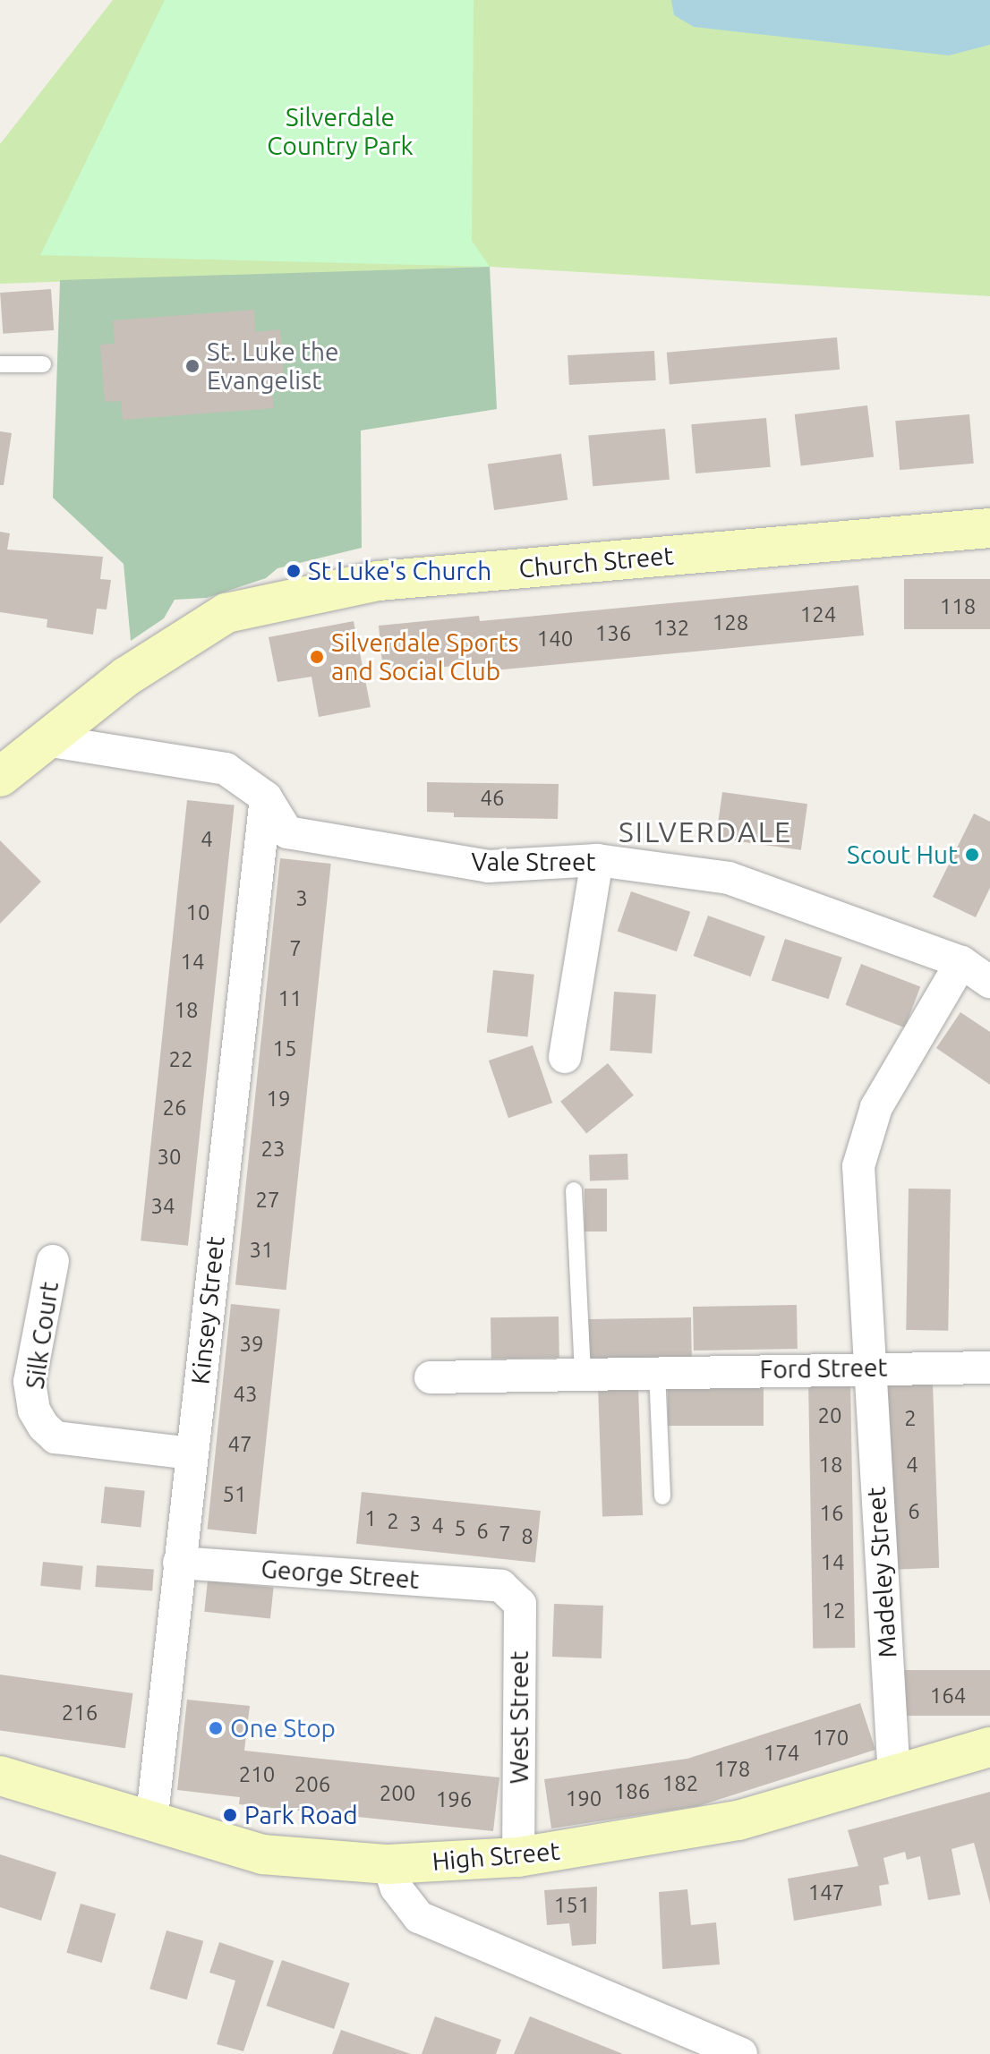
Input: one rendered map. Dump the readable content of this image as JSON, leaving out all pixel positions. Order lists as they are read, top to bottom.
{
  "streets": {
    "main road": ["Church Street", "High Street"],
    "street": [
      "Vale Street",
      "Kinsey Street",
      "Silk Court",
      "Ford Street",
      "Madeley Street",
      "George Street",
      "West Street"
    ]
  },
  "crossings": [
    ["Church Street", "Vale Street"],
    ["Vale Street", "Kinsey Street"],
    ["Vale Street", "Madeley Street"],
    ["Kinsey Street", "Silk Court"],
    ["Kinsey Street", "George Street"],
    ["Kinsey Street", "High Street"],
    ["Ford Street", "Madeley Street"],
    ["Madeley Street", "High Street"],
    ["George Street", "West Street"],
    ["West Street", "High Street"]
  ],
  "districts": ["SILVERDALE"],
  "parks": ["Silverdale Country Park"],
  "places": [
    "St. Luke the Evangelist",
    "St Luke's Church",
    "Silverdale Sports and Social Club",
    "Scout Hut",
    "One Stop",
    "Park Road"
  ],
  "house_numbers": [
    "118",
    "124",
    "128",
    "132",
    "136",
    "140",
    "46",
    "4",
    "3",
    "10",
    "7",
    "14",
    "11",
    "18",
    "15",
    "22",
    "19",
    "26",
    "23",
    "30",
    "27",
    "34",
    "31",
    "39",
    "43",
    "20",
    "2",
    "47",
    "18",
    "4",
    "51",
    "6",
    "16",
    "1",
    "2",
    "3",
    "4",
    "5",
    "6",
    "7",
    "8",
    "14",
    "12",
    "164",
    "216",
    "170",
    "174",
    "178",
    "210",
    "182",
    "206",
    "186",
    "200",
    "190",
    "196",
    "147",
    "151"
  ]
}
